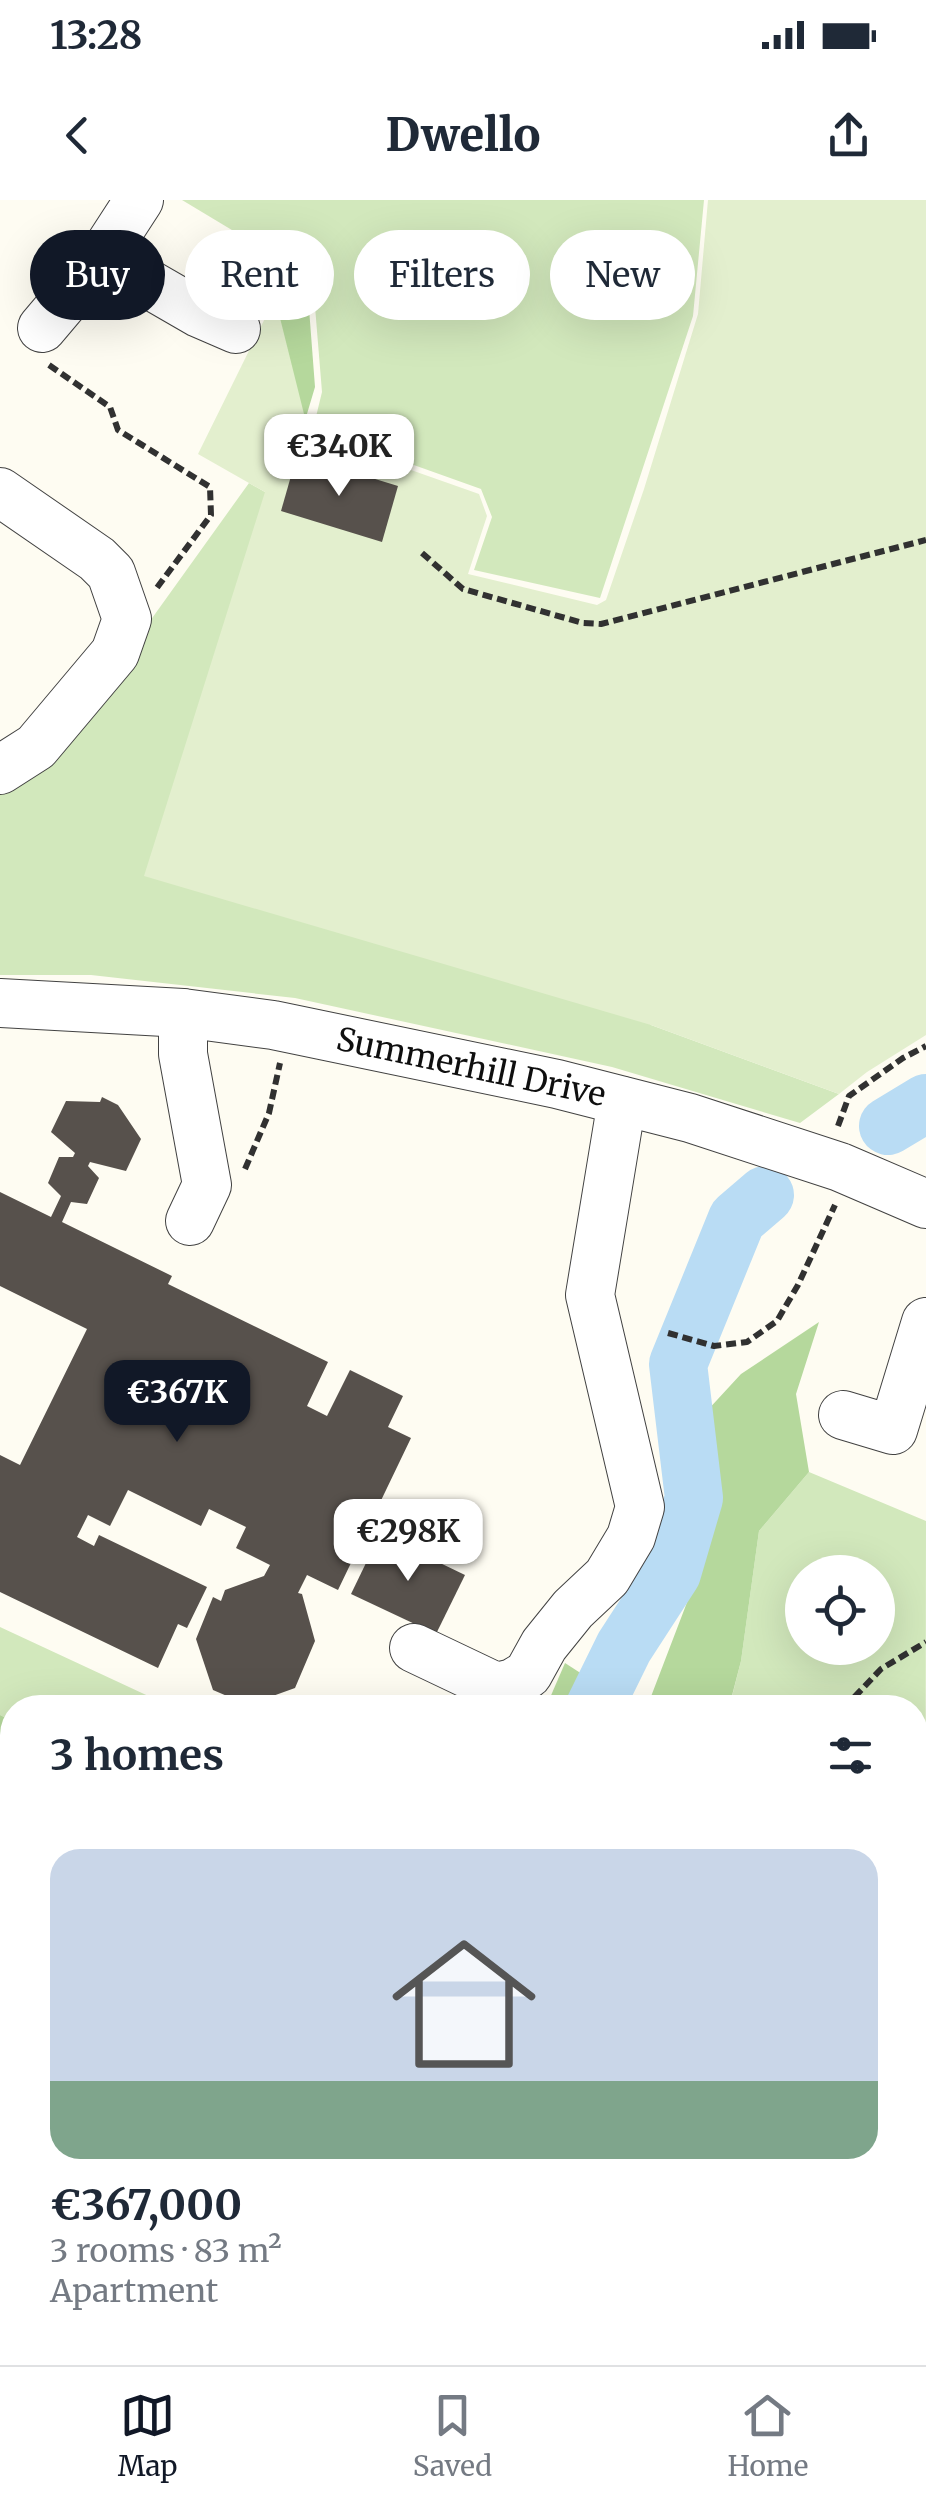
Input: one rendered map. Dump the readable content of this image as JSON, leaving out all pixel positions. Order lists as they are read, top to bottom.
{
  "streets": {
    "street": ["Summerhill Drive"]
  },
  "page": {
    "status": "13:28",
    "header": "Dwello",
    "chip": [
      "Buy",
      "Rent",
      "Filters",
      "New"
    ],
    "price": ["€340K", "€367K", "€298K"],
    "heading": "3 homes",
    "list": [
      {
        "name": "€367,000",
        "note": "3 rooms · 83 m² · Apartment"
      }
    ],
    "tabs": ["Map", "Saved", "Home"]
  }
}
